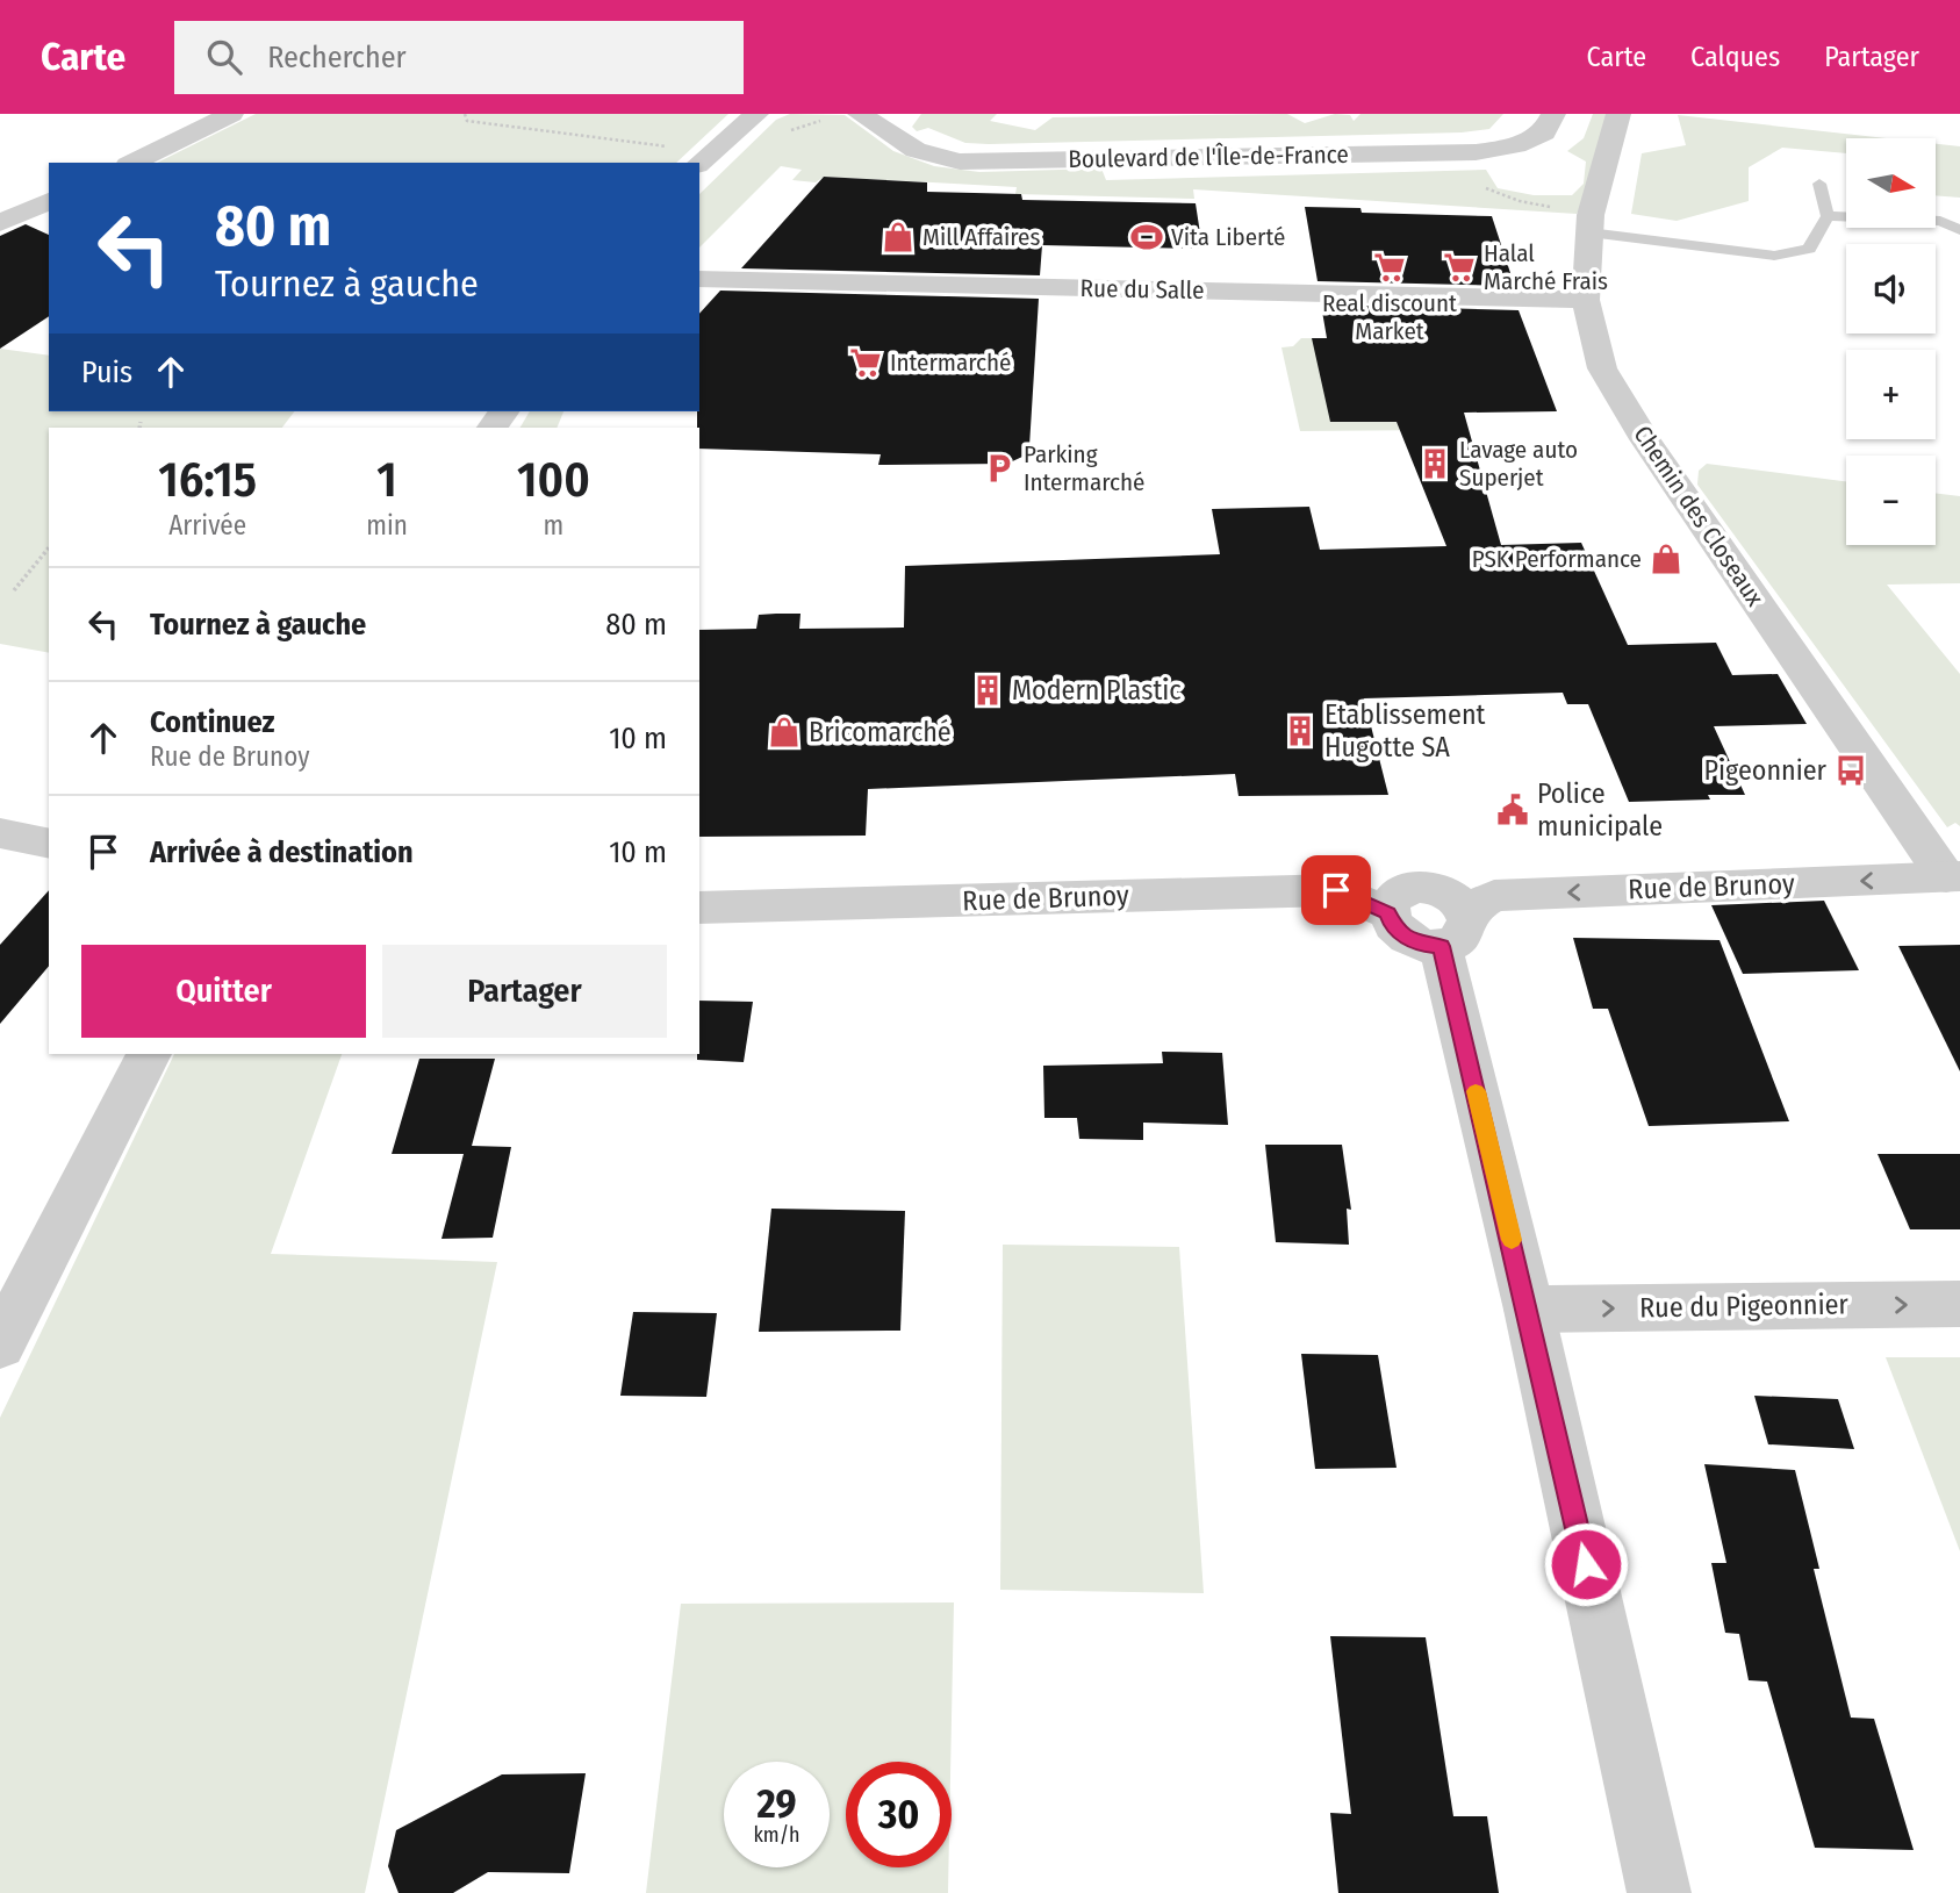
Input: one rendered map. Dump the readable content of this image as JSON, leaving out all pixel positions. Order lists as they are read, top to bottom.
{
  "streets": {
    "street": [
      "Boulevard de l'Île-de-France",
      "Rue du Salle",
      "Chemin des Closeaux",
      "Rue de Brunoy",
      "Rue du Pigeonnier"
    ]
  },
  "crossings": [
    ["Rue du Salle", "Chemin des Closeaux"],
    ["Chemin des Closeaux", "Rue de Brunoy"]
  ],
  "one_way": ["Rue de Brunoy", "Rue du Pigeonnier"],
  "places": {
    "shop": ["Mill Affaires", "PSK Performance", "Bricomarché"],
    "sports": ["Vita Liberté"],
    "supermarket": ["Real discount Market", "Halal Marché Frais", "Intermarché"],
    "building": ["Lavage auto Superjet", "Modern Plastic", "Etablissement Hugotte SA"],
    "parking": ["Parking Intermarché"],
    "bus stop": ["Pigeonnier"],
    "public building": ["Police municipale"]
  },
  "north": "right",
  "page": {
    "header": "Carte",
    "search": "Rechercher",
    "nav": ["Carte", "Calques", "Partager"],
    "map_buttons": ["+", "−"],
    "turn": ["80 m", "Tournez à gauche"],
    "then": "Puis",
    "eta": [
      "16:15",
      "Arrivée",
      "1",
      "min",
      "100",
      "m"
    ],
    "list": [
      {
        "name": "Tournez à gauche",
        "value": "80 m"
      },
      {
        "name": "Continuez",
        "note": "Rue de Brunoy",
        "value": "10 m"
      },
      {
        "name": "Arrivée à destination",
        "value": "10 m"
      }
    ],
    "buttons": ["Quitter", "Partager"],
    "speed": "29 km/h",
    "limit": "30"
  }
}
